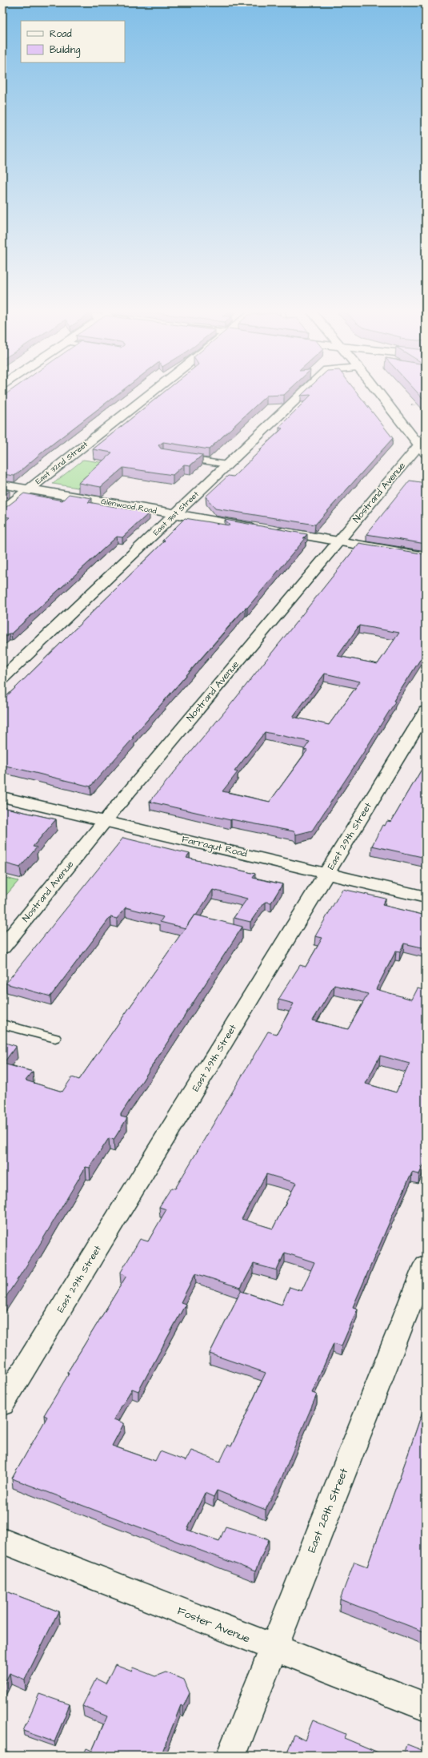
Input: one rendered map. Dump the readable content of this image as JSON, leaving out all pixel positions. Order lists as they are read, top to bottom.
{
  "streets": {
    "street": [
      "East 32nd Street",
      "Nostrand Avenue",
      "Glenwood Road",
      "East 31st Street",
      "East 29th Street",
      "Farragut Road",
      "East 28th Street",
      "Foster Avenue"
    ]
  },
  "crossings": [
    ["East 32nd Street", "Glenwood Road"],
    ["Nostrand Avenue", "Farragut Road"],
    ["Glenwood Road", "East 31st Street"],
    ["East 29th Street", "Farragut Road"],
    ["East 28th Street", "Foster Avenue"]
  ],
  "legend": ["Road", "Building"]
}
